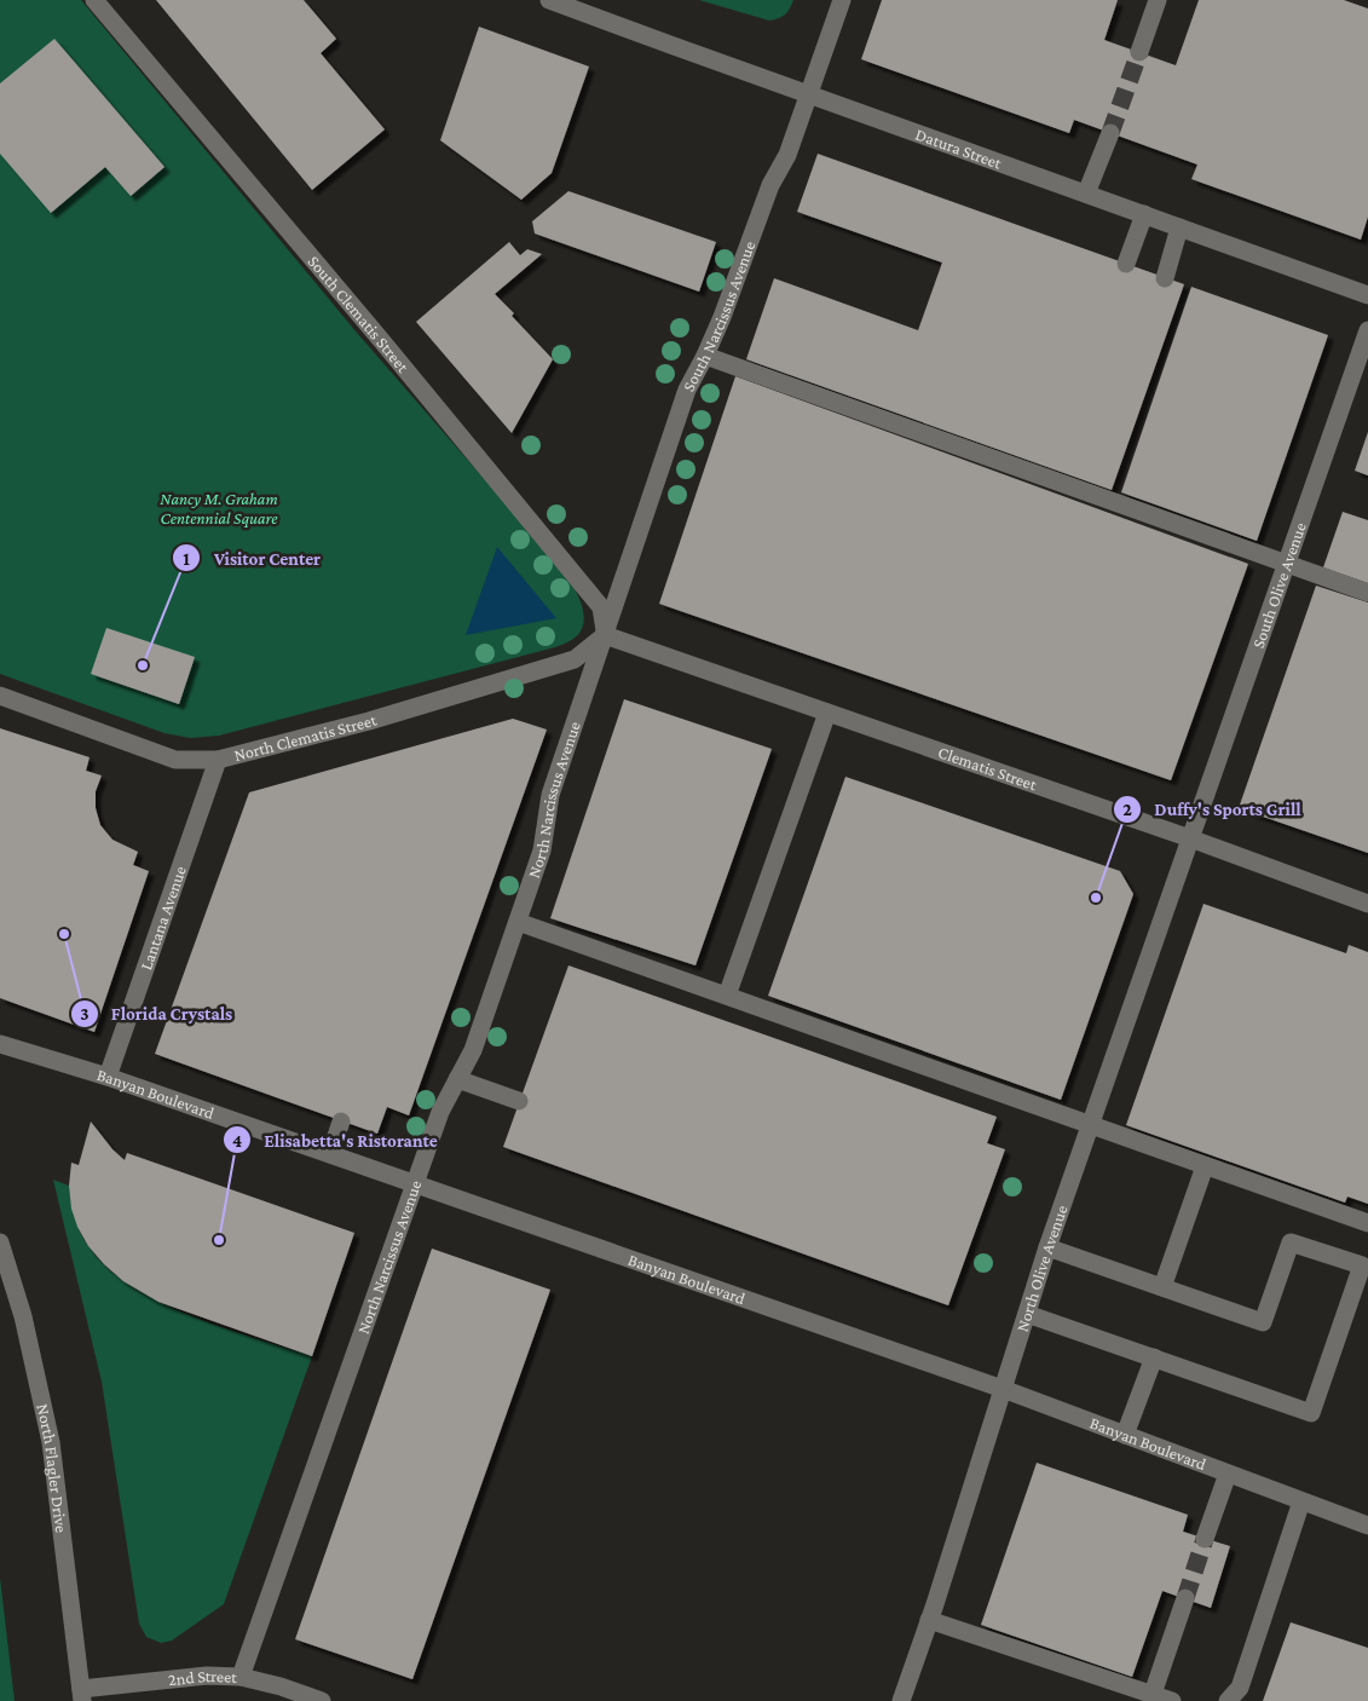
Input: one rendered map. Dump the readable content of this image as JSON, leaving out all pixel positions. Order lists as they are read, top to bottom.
{
  "streets": {
    "street": [
      "Datura Street",
      "South Clematis Street",
      "South Narcissus Avenue",
      "South Olive Avenue",
      "North Clematis Street",
      "Clematis Street",
      "North Narcissus Avenue",
      "Lantana Avenue",
      "Banyan Boulevard",
      "North Olive Avenue",
      "North Flagler Drive",
      "2nd Street"
    ]
  },
  "crossings": [
    ["Datura Street", "South Narcissus Avenue"],
    ["South Clematis Street", "South Narcissus Avenue"],
    ["South Clematis Street", "North Clematis Street"],
    ["South Clematis Street", "Clematis Street"],
    ["South Clematis Street", "North Narcissus Avenue"],
    ["South Narcissus Avenue", "North Clematis Street"],
    ["South Narcissus Avenue", "Clematis Street"],
    ["South Narcissus Avenue", "North Narcissus Avenue"],
    ["South Olive Avenue", "Clematis Street"],
    ["South Olive Avenue", "North Olive Avenue"],
    ["North Clematis Street", "Clematis Street"],
    ["North Clematis Street", "North Narcissus Avenue"],
    ["North Clematis Street", "Lantana Avenue"],
    ["Clematis Street", "North Narcissus Avenue"],
    ["Clematis Street", "North Olive Avenue"],
    ["North Narcissus Avenue", "Banyan Boulevard"],
    ["North Narcissus Avenue", "2nd Street"],
    ["Lantana Avenue", "Banyan Boulevard"],
    ["Banyan Boulevard", "North Olive Avenue"],
    ["North Flagler Drive", "2nd Street"]
  ],
  "parks": ["Nancy M. Graham Centennial Square"],
  "places": [
    "Visitor Center",
    "Duffy's Sports Grill",
    "Florida Crystals",
    "Elisabetta's Ristorante"
  ]
}
